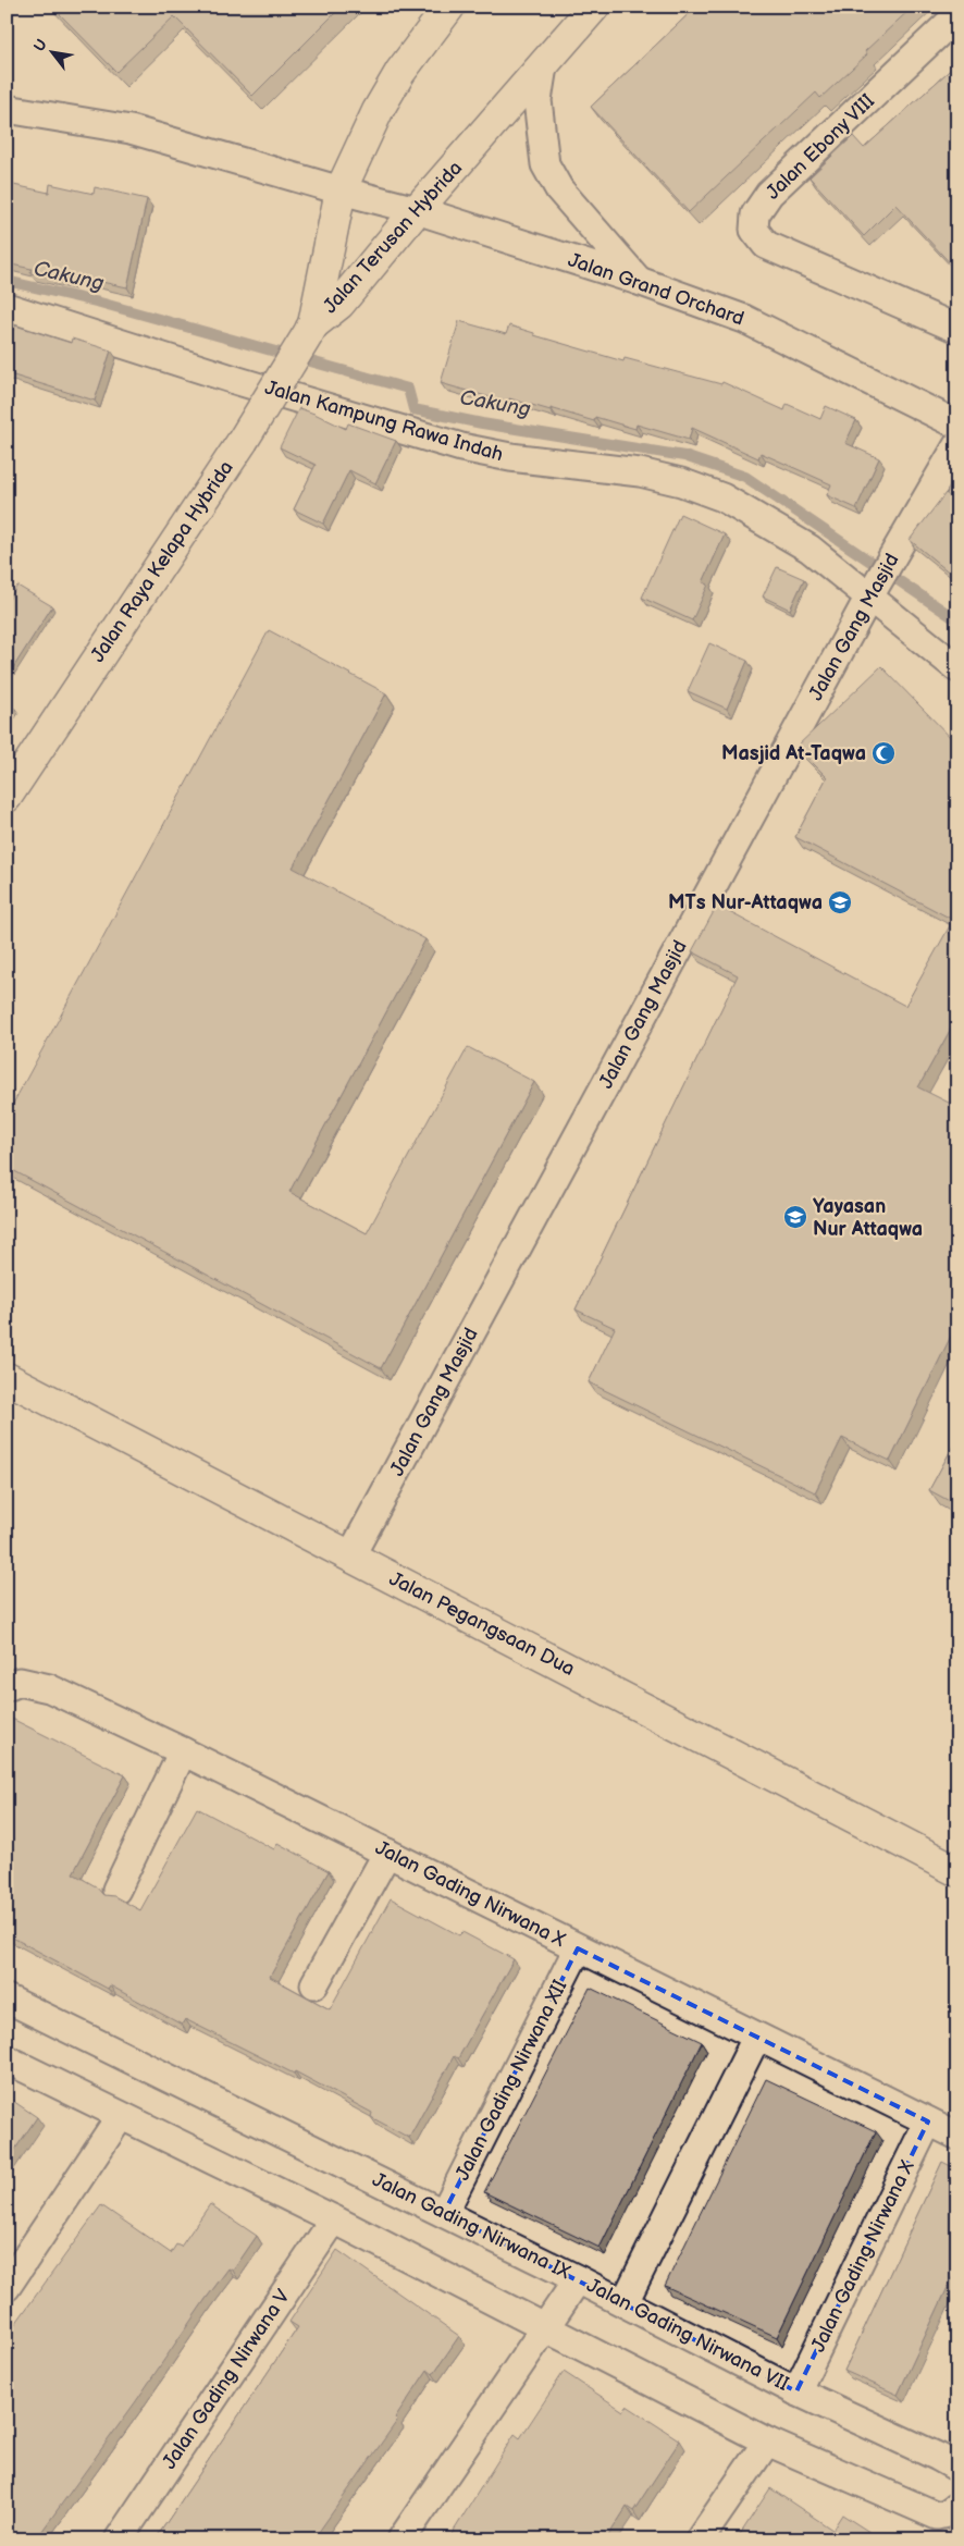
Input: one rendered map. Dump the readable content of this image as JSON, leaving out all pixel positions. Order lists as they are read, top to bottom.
{
  "streets": {
    "main road": ["Jalan Terusan Hybrida", "Jalan Raya Kelapa Hybrida", "Jalan Pegangsaan Dua"],
    "street": [
      "Jalan Ebony VIII",
      "Jalan Grand Orchard",
      "Jalan Kampung Rawa Indah",
      "Jalan Gang Masjid",
      "Jalan Gading Nirwana X",
      "Jalan Gading Nirwana XII",
      "Jalan Gading Nirwana IX",
      "Jalan Gading Nirwana VII",
      "Jalan Gading Nirwana V"
    ]
  },
  "crossings": [
    ["Jalan Terusan Hybrida", "Jalan Grand Orchard"],
    ["Jalan Terusan Hybrida", "Jalan Raya Kelapa Hybrida"],
    ["Jalan Kampung Rawa Indah", "Jalan Gang Masjid"],
    ["Jalan Gang Masjid", "Jalan Pegangsaan Dua"],
    ["Jalan Gading Nirwana X", "Jalan Gading Nirwana XII"],
    ["Jalan Gading Nirwana X", "Jalan Gading Nirwana VII"],
    ["Jalan Gading Nirwana XII", "Jalan Gading Nirwana IX"],
    ["Jalan Gading Nirwana IX", "Jalan Gading Nirwana VII"]
  ],
  "water": ["Cakung"],
  "places": {
    "mosque": ["Masjid At-Taqwa"],
    "school or university": ["MTs Nur-Attaqwa", "Yayasan Nur Attaqwa"]
  },
  "north": "top left"
}
